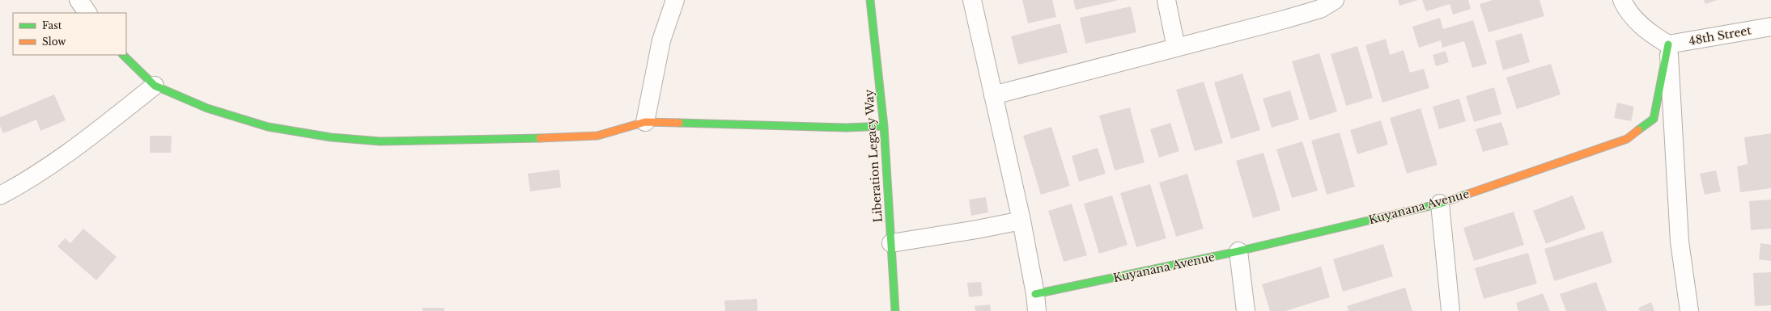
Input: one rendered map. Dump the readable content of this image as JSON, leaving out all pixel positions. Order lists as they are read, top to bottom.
{
  "streets": {
    "street": ["48th Street", "Liberation Legacy Way", "Kuyanana Avenue"]
  },
  "crossings": [
    ["48th Street", "Kuyanana Avenue"]
  ],
  "legend": ["Fast", "Slow"]
}
